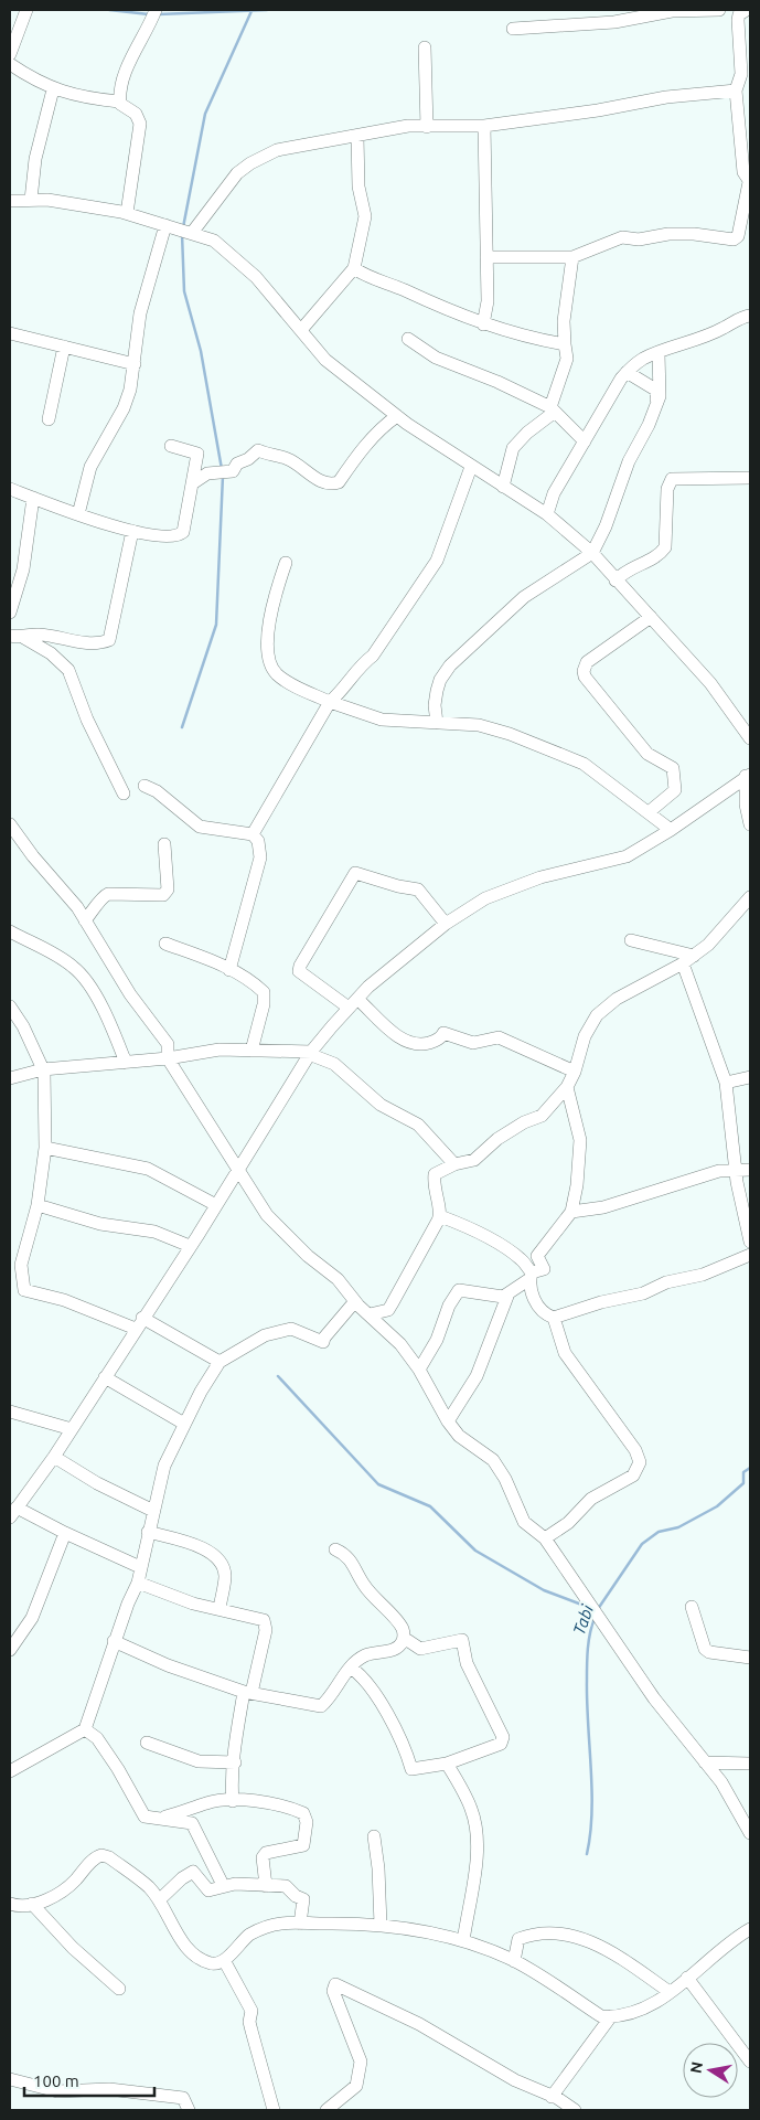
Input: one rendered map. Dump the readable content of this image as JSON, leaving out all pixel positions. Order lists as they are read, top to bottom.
{
  "water": ["Tabi"],
  "scale_bar": "100 m",
  "north": "left"
}
